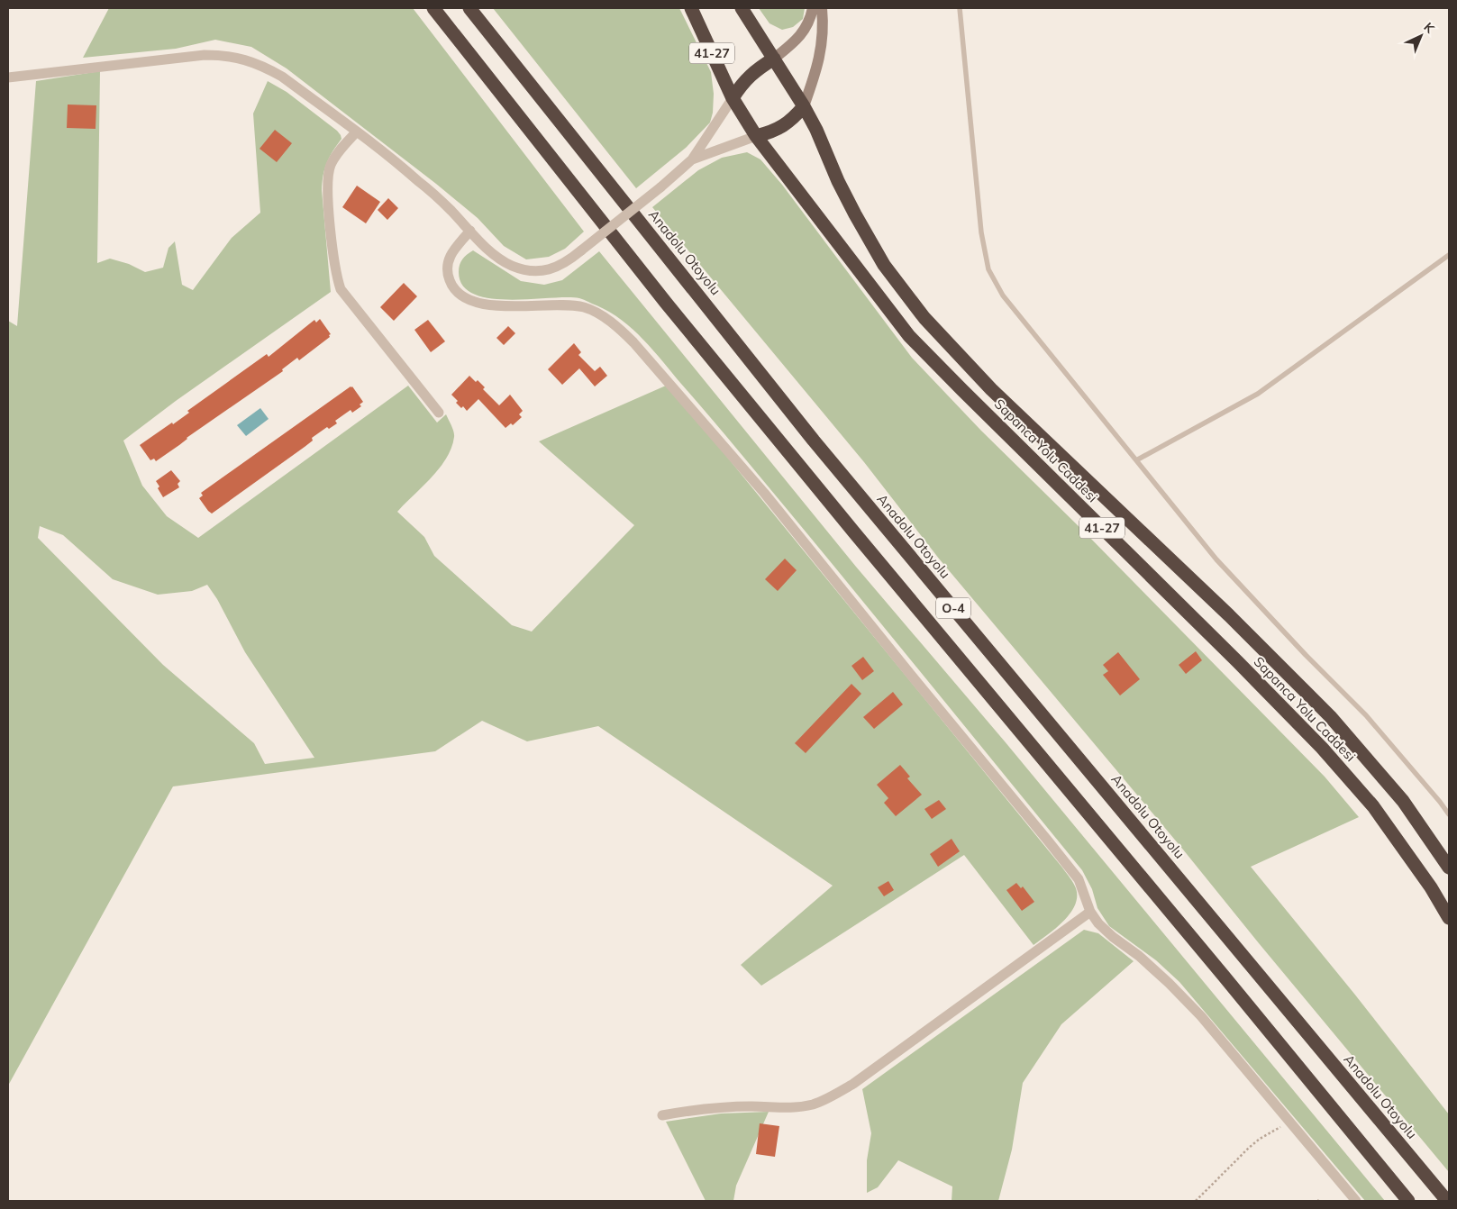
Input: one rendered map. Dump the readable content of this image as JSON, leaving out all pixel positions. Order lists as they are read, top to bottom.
{
  "streets": {
    "highway": [
      "41-27",
      "Anadolu Otoyolu",
      "Sapanca Yolu Caddesi",
      "O-4"
    ]
  },
  "crossings": [
    ["41-27", "Sapanca Yolu Caddesi"]
  ],
  "north": "top right"
}
